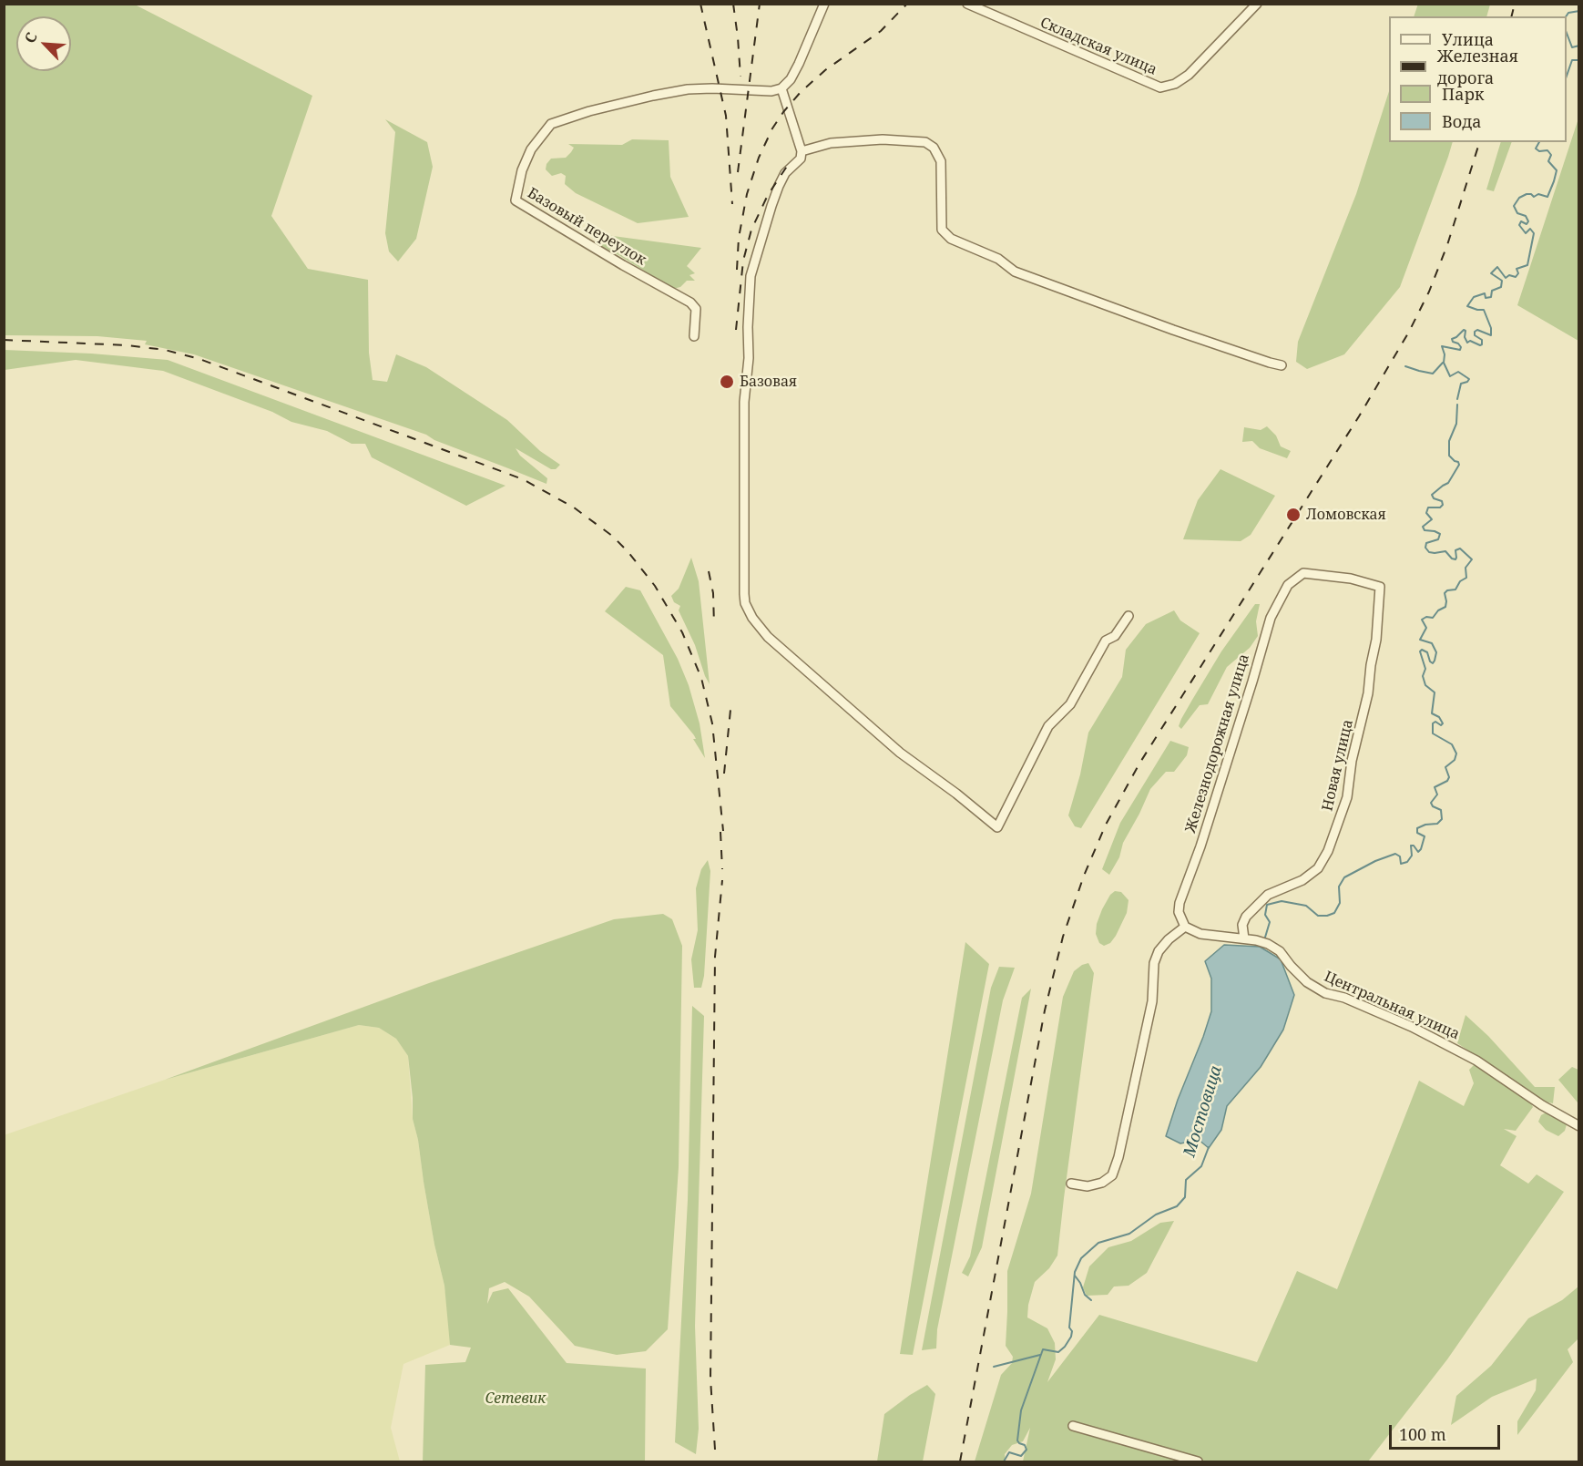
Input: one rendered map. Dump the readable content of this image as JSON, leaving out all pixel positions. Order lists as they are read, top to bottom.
{
  "streets": {
    "street": [
      "Складская улица",
      "Базовый переулок",
      "Железнодорожная улица",
      "Новая улица",
      "Центральная улица"
    ]
  },
  "crossings": [
    ["Железнодорожная улица", "Новая улица"],
    ["Железнодорожная улица", "Центральная улица"],
    ["Новая улица", "Центральная улица"]
  ],
  "water": ["Мостовица"],
  "parks": ["Сетевик"],
  "places": ["Базовая", "Ломовская"],
  "legend": [
    "Улица",
    "Железная дорога",
    "Парк",
    "Вода"
  ],
  "scale_bar": "100 m",
  "north": "top left"
}
